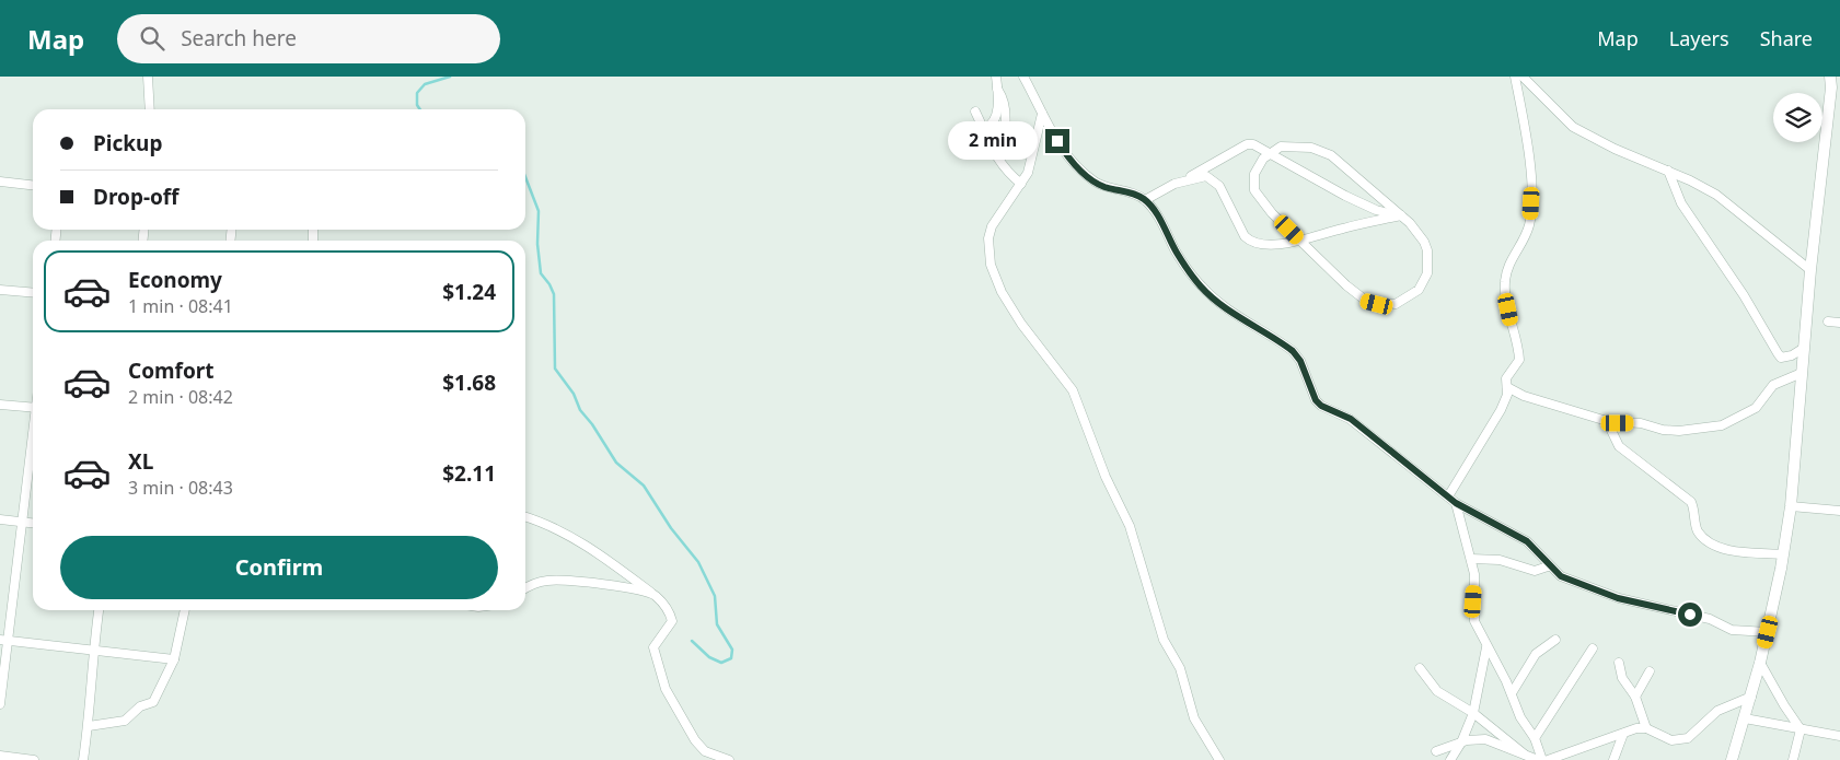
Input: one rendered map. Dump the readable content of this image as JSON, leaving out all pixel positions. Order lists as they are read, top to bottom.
{
  "page": {
    "header": "Map",
    "search": "Search here",
    "nav": ["Map", "Layers", "Share"],
    "banner": ["Pickup", "Drop-off"],
    "bubble": "2 min",
    "list": [
      {
        "name": "Economy",
        "note": "1 min · 08:41",
        "value": "$1.24"
      },
      {
        "name": "Comfort",
        "note": "2 min · 08:42",
        "value": "$1.68"
      },
      {
        "name": "XL",
        "note": "3 min · 08:43",
        "value": "$2.11"
      }
    ],
    "buttons": "Confirm"
  }
}
